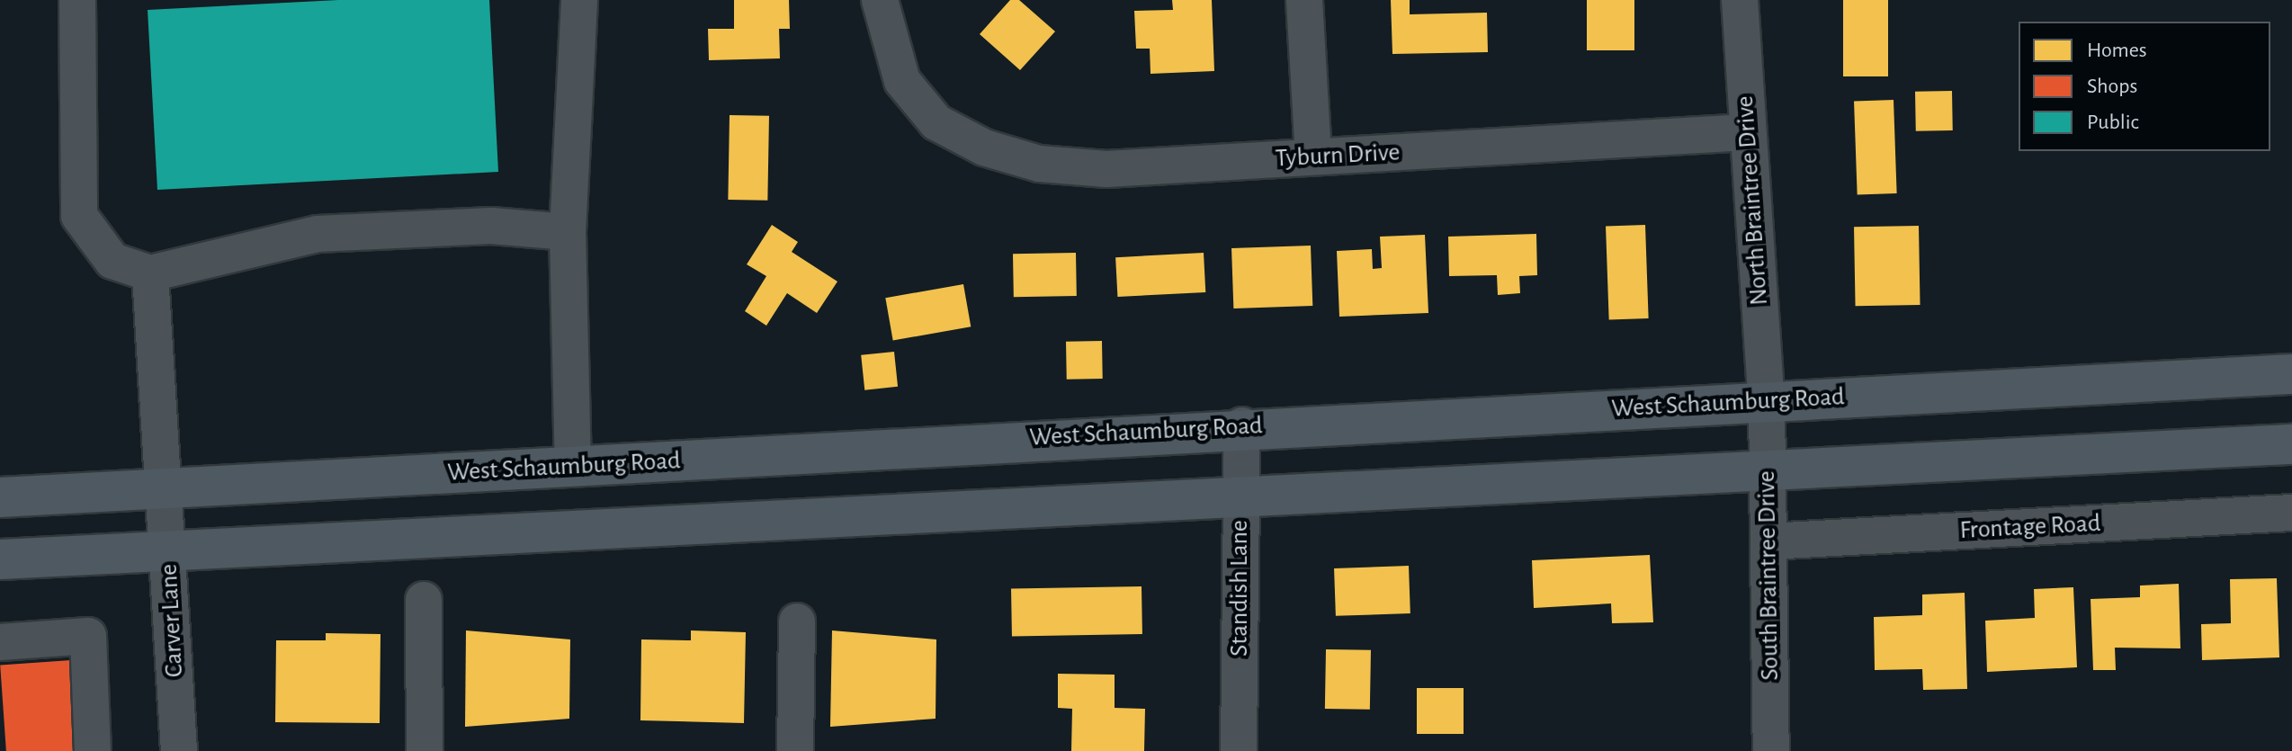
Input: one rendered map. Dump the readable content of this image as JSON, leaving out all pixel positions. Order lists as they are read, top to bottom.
{
  "streets": {
    "main road": ["West Schaumburg Road"],
    "street": [
      "Tyburn Drive",
      "North Braintree Drive",
      "Frontage Road",
      "South Braintree Drive",
      "Standish Lane",
      "Carver Lane"
    ]
  },
  "crossings": [
    ["Tyburn Drive", "North Braintree Drive"],
    ["North Braintree Drive", "West Schaumburg Road"],
    ["North Braintree Drive", "South Braintree Drive"],
    ["West Schaumburg Road", "South Braintree Drive"],
    ["West Schaumburg Road", "Standish Lane"],
    ["West Schaumburg Road", "Carver Lane"],
    ["Frontage Road", "South Braintree Drive"]
  ],
  "legend": ["Homes", "Shops", "Public"]
}
